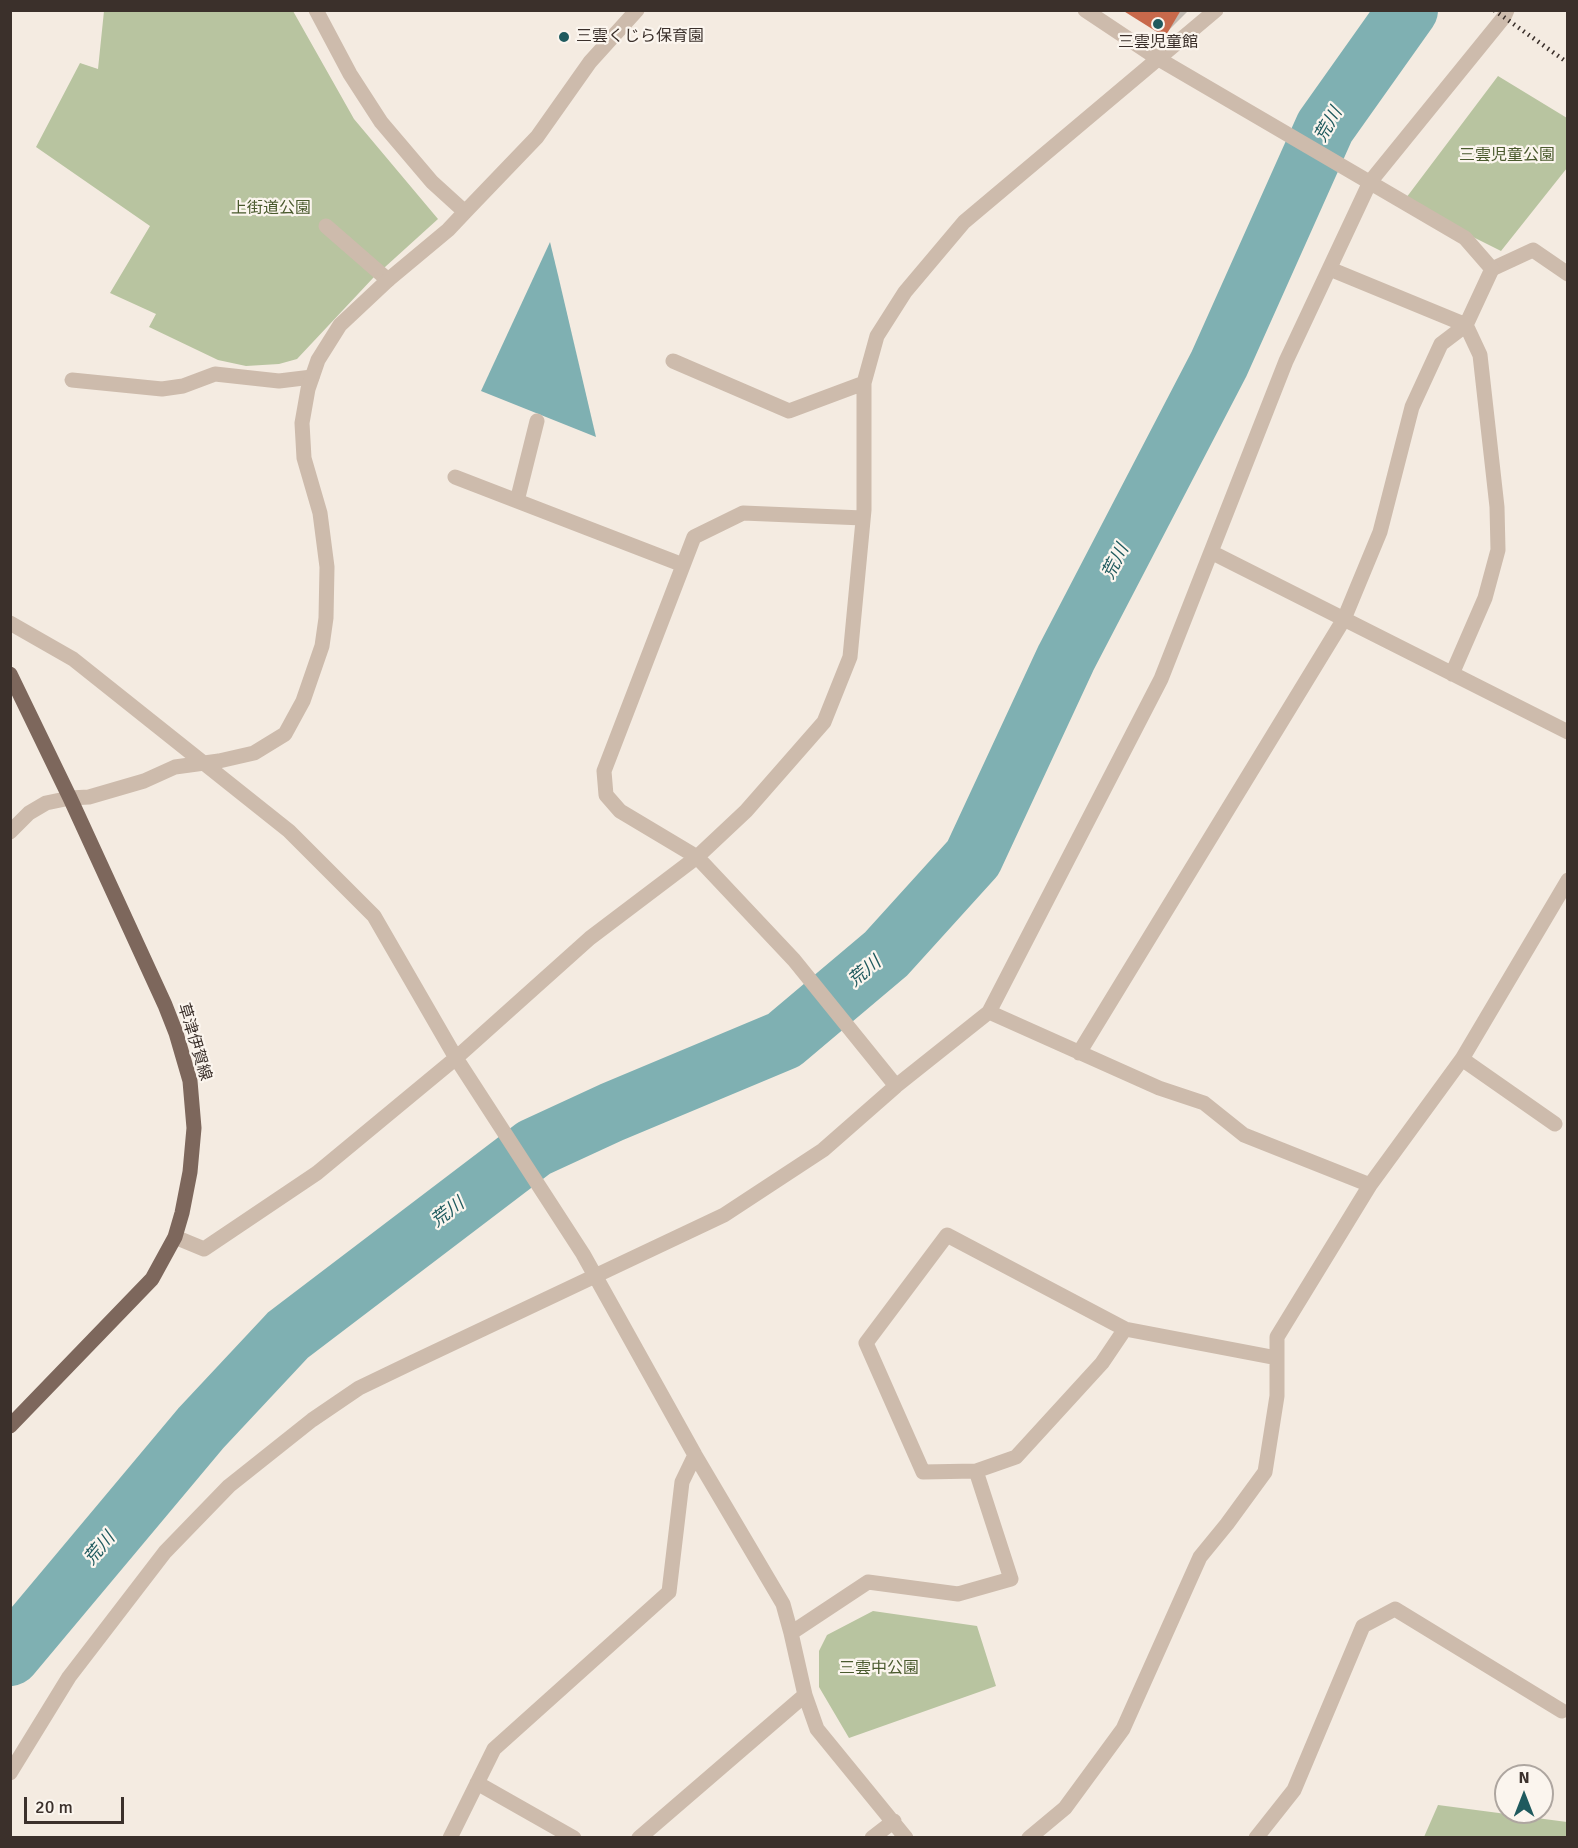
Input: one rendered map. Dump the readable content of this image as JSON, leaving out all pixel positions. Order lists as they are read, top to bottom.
{
  "streets": {
    "main road": ["草津伊賀線"]
  },
  "water": ["荒川"],
  "parks": ["三雲児童公園", "上街道公園", "三雲中公園"],
  "places": ["三雲児童館", "三雲くじら保育園"],
  "scale_bar": "20 m",
  "north": "top"
}
